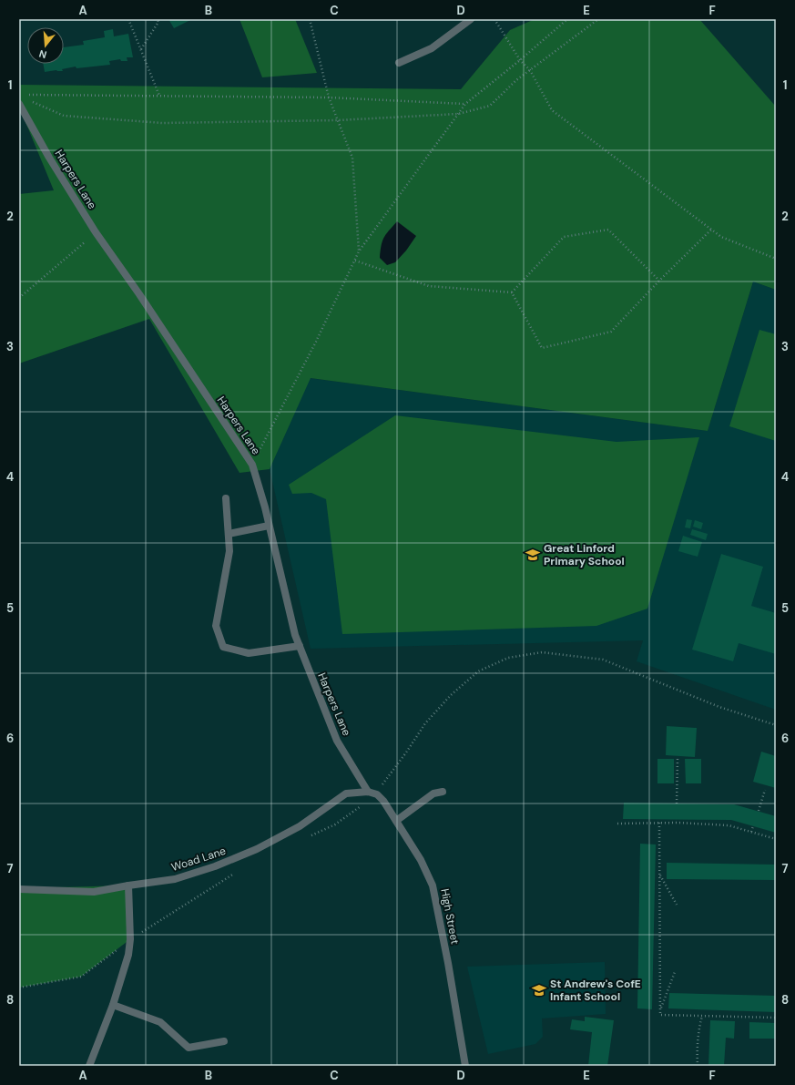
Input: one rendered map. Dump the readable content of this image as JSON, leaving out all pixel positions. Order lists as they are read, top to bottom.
{
  "streets": {
    "street": ["Harpers Lane", "Woad Lane", "High Street"]
  },
  "crossings": [
    ["Harpers Lane", "Woad Lane"],
    ["Harpers Lane", "High Street"],
    ["Woad Lane", "High Street"]
  ],
  "places": {
    "school or university": ["Great Linford Primary School", "St Andrew's CofE Infant School"]
  },
  "north": "bottom",
  "grid": {
    "columns": [
      "A",
      "B",
      "C",
      "D",
      "E",
      "F"
    ],
    "rows": [
      "1",
      "2",
      "3",
      "4",
      "5",
      "6",
      "7",
      "8"
    ]
  }
}
